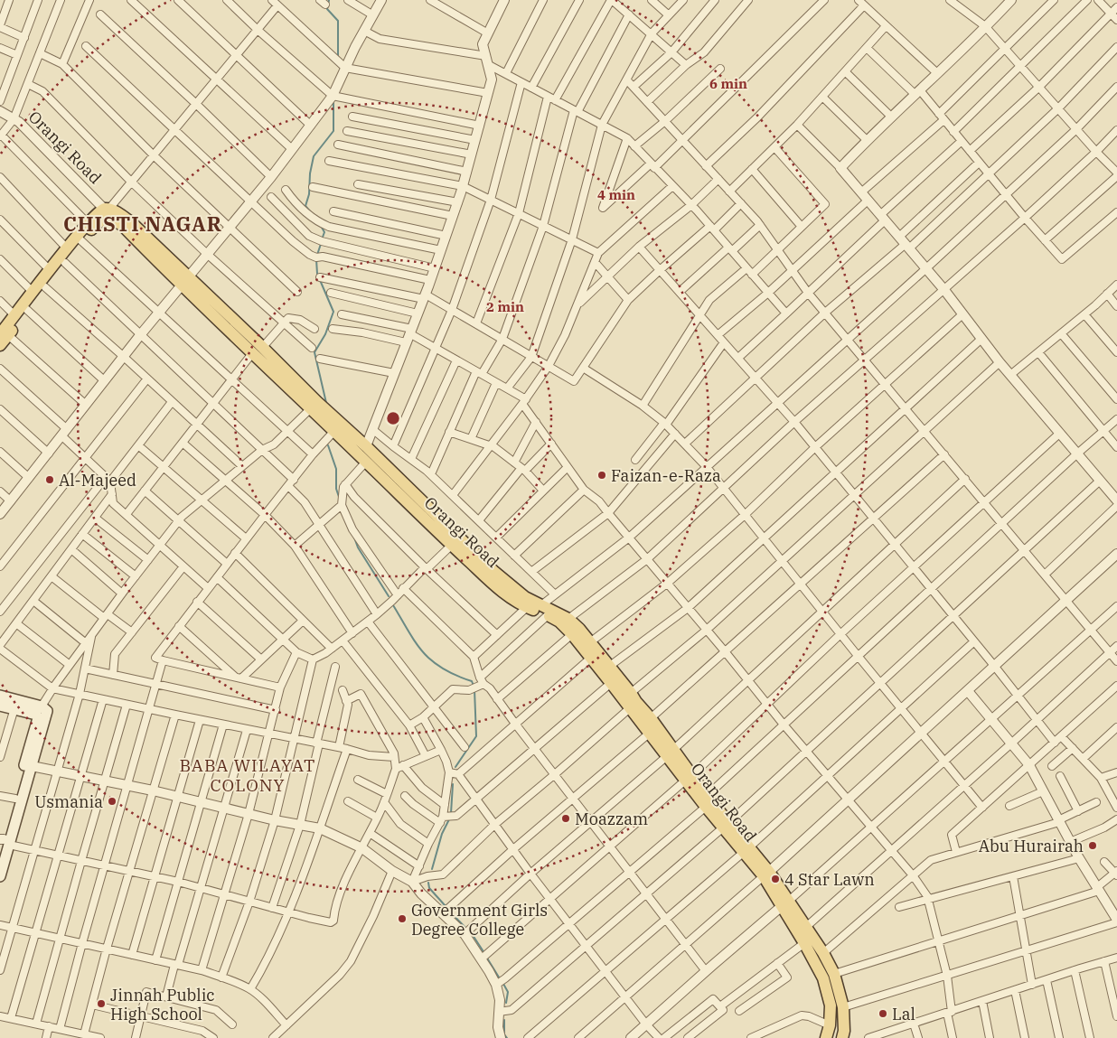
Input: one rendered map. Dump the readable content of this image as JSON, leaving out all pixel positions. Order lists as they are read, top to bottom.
{
  "streets": {
    "main road": ["Orangi Road"]
  },
  "districts": ["CHISTI NAGAR", "BABA WILAYAT COLONY"],
  "places": [
    "Faizan-e-Raza",
    "Al-Majeed",
    "Usmania",
    "Moazzam",
    "Abu Hurairah",
    "4 Star Lawn",
    "Government Girls Degree College",
    "Jinnah Public High School",
    "Lal"
  ],
  "rings": ["6 min", "4 min", "2 min"]
}
